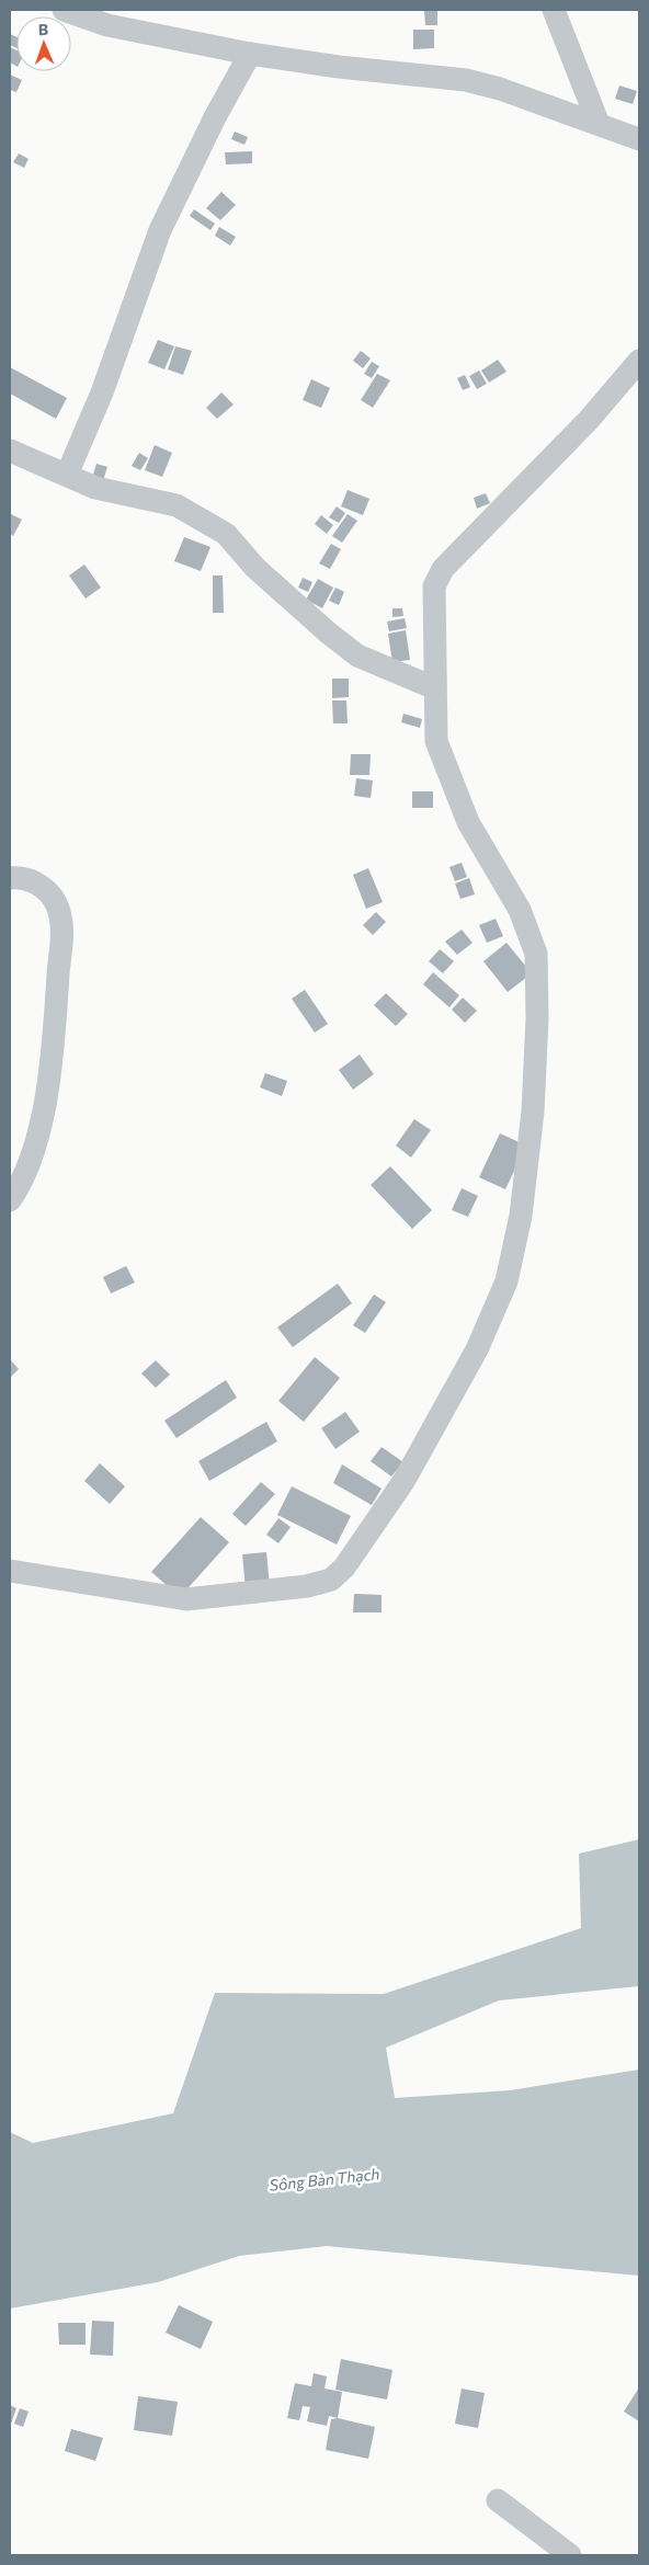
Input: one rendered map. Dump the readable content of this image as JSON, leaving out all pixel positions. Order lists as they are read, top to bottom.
{
  "water": ["Sông Bàn Thạch"],
  "north": "top"
}
